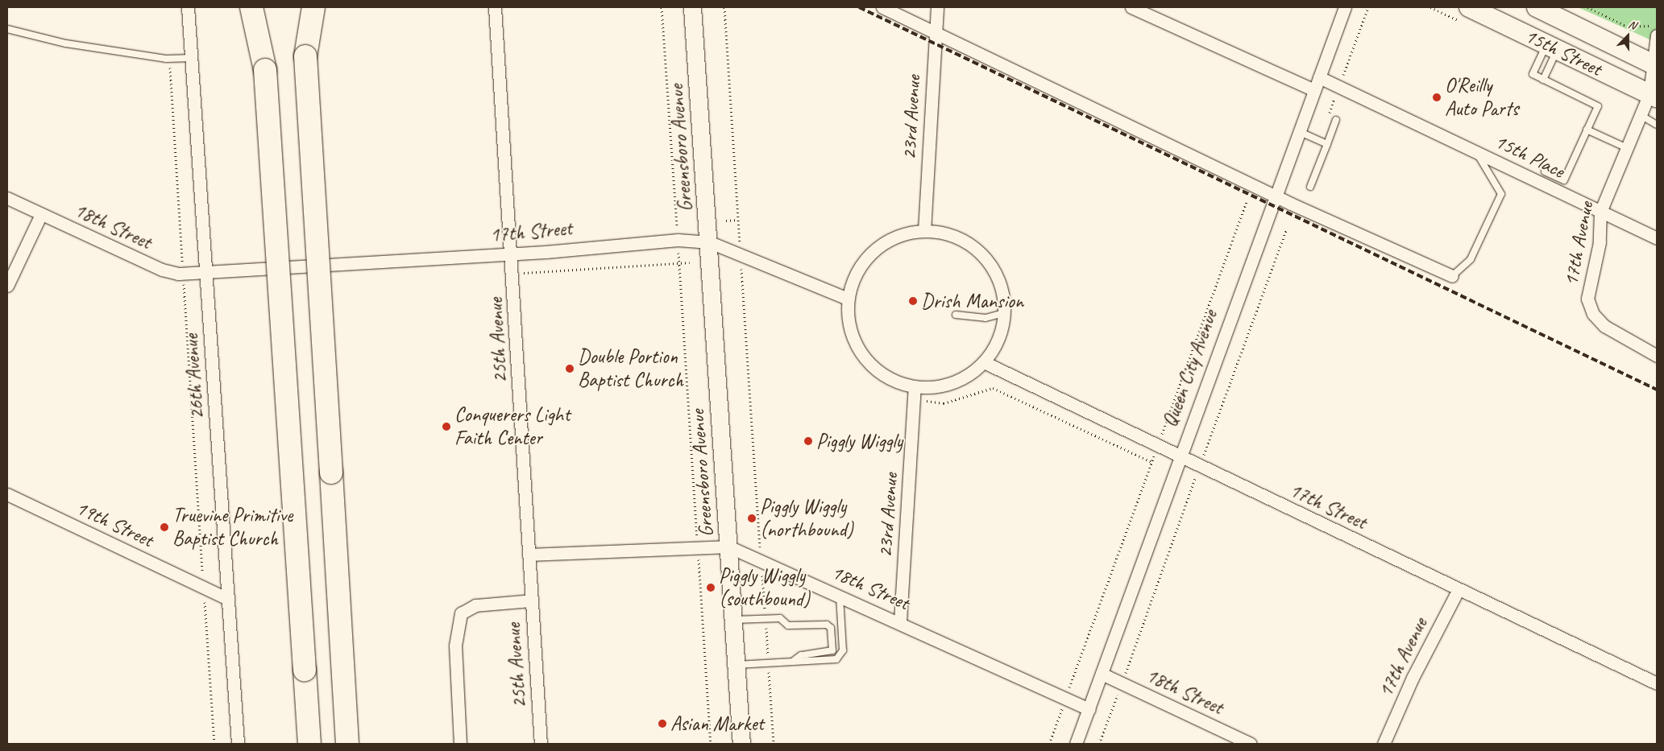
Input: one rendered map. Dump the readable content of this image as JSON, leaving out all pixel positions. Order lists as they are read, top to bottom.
{
  "streets": {
    "main road": ["15th Street", "Greensboro Avenue"],
    "street": [
      "23rd Avenue",
      "15th Place",
      "18th Street",
      "17th Street",
      "17th Avenue",
      "25th Avenue",
      "Queen City Avenue",
      "26th Avenue",
      "19th Street"
    ]
  },
  "crossings": [
    ["15th Street", "17th Avenue"],
    ["23rd Avenue", "18th Street"],
    ["Greensboro Avenue", "18th Street"],
    ["Greensboro Avenue", "17th Street"],
    ["15th Place", "17th Avenue"],
    ["15th Place", "Queen City Avenue"],
    ["18th Street", "17th Street"],
    ["18th Street", "25th Avenue"],
    ["18th Street", "Queen City Avenue"],
    ["18th Street", "26th Avenue"],
    ["17th Street", "17th Avenue"],
    ["17th Street", "25th Avenue"],
    ["17th Street", "Queen City Avenue"],
    ["17th Street", "26th Avenue"],
    ["26th Avenue", "19th Street"]
  ],
  "places": [
    "O'Reilly Auto Parts",
    "Drish Mansion",
    "Double Portion Baptist Church",
    "Conquerers Light Faith Center",
    "Piggly Wiggly",
    "Piggly Wiggly (northbound)",
    "Truevine Primitive Baptist Church",
    "Piggly Wiggly (southbound)",
    "Asian Market"
  ],
  "north": "top"
}
